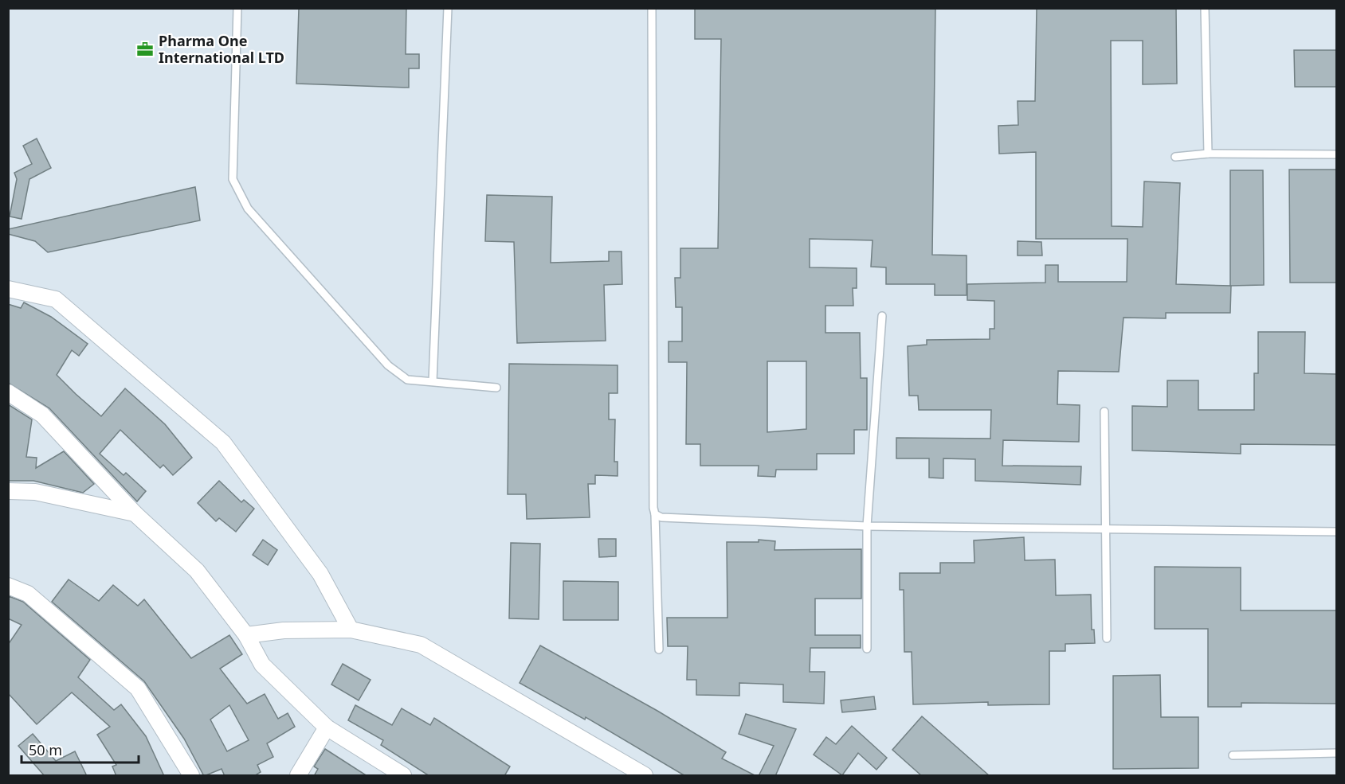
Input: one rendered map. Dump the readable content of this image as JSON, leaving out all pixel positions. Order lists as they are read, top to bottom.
{
  "places": {
    "office": ["Pharma One International LTD"]
  },
  "scale_bar": "50 m"
}
